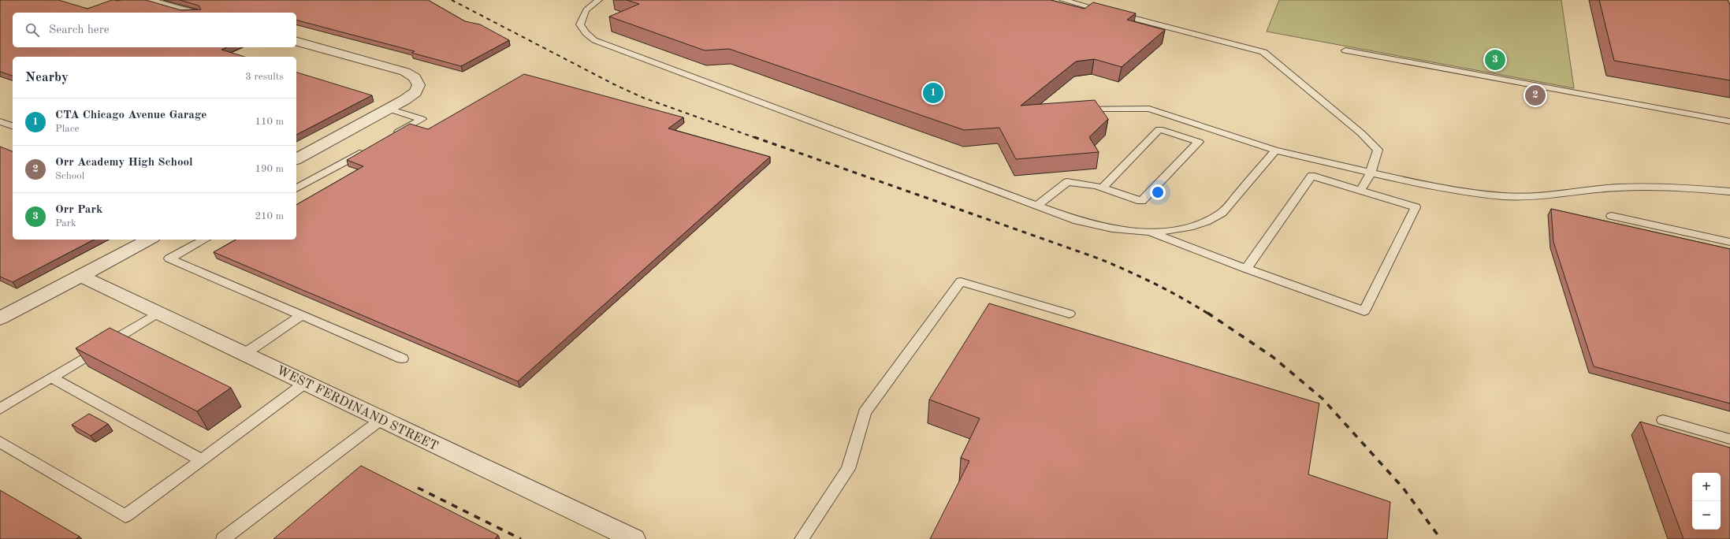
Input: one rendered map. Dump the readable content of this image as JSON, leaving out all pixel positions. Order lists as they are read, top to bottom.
{
  "streets": {
    "street": ["WEST FERDINAND STREET"]
  },
  "page": {
    "search": "Search here",
    "pins": ["3", "1", "2"],
    "heading": ["Nearby", "3 results"],
    "list": [
      {
        "mark": "1",
        "name": "CTA Chicago Avenue Garage",
        "note": "Place",
        "value": "110 m"
      },
      {
        "mark": "2",
        "name": "Orr Academy High School",
        "note": "School",
        "value": "190 m"
      },
      {
        "mark": "3",
        "name": "Orr Park",
        "note": "Park",
        "value": "210 m"
      }
    ],
    "map_buttons": ["+", "−"]
  }
}
